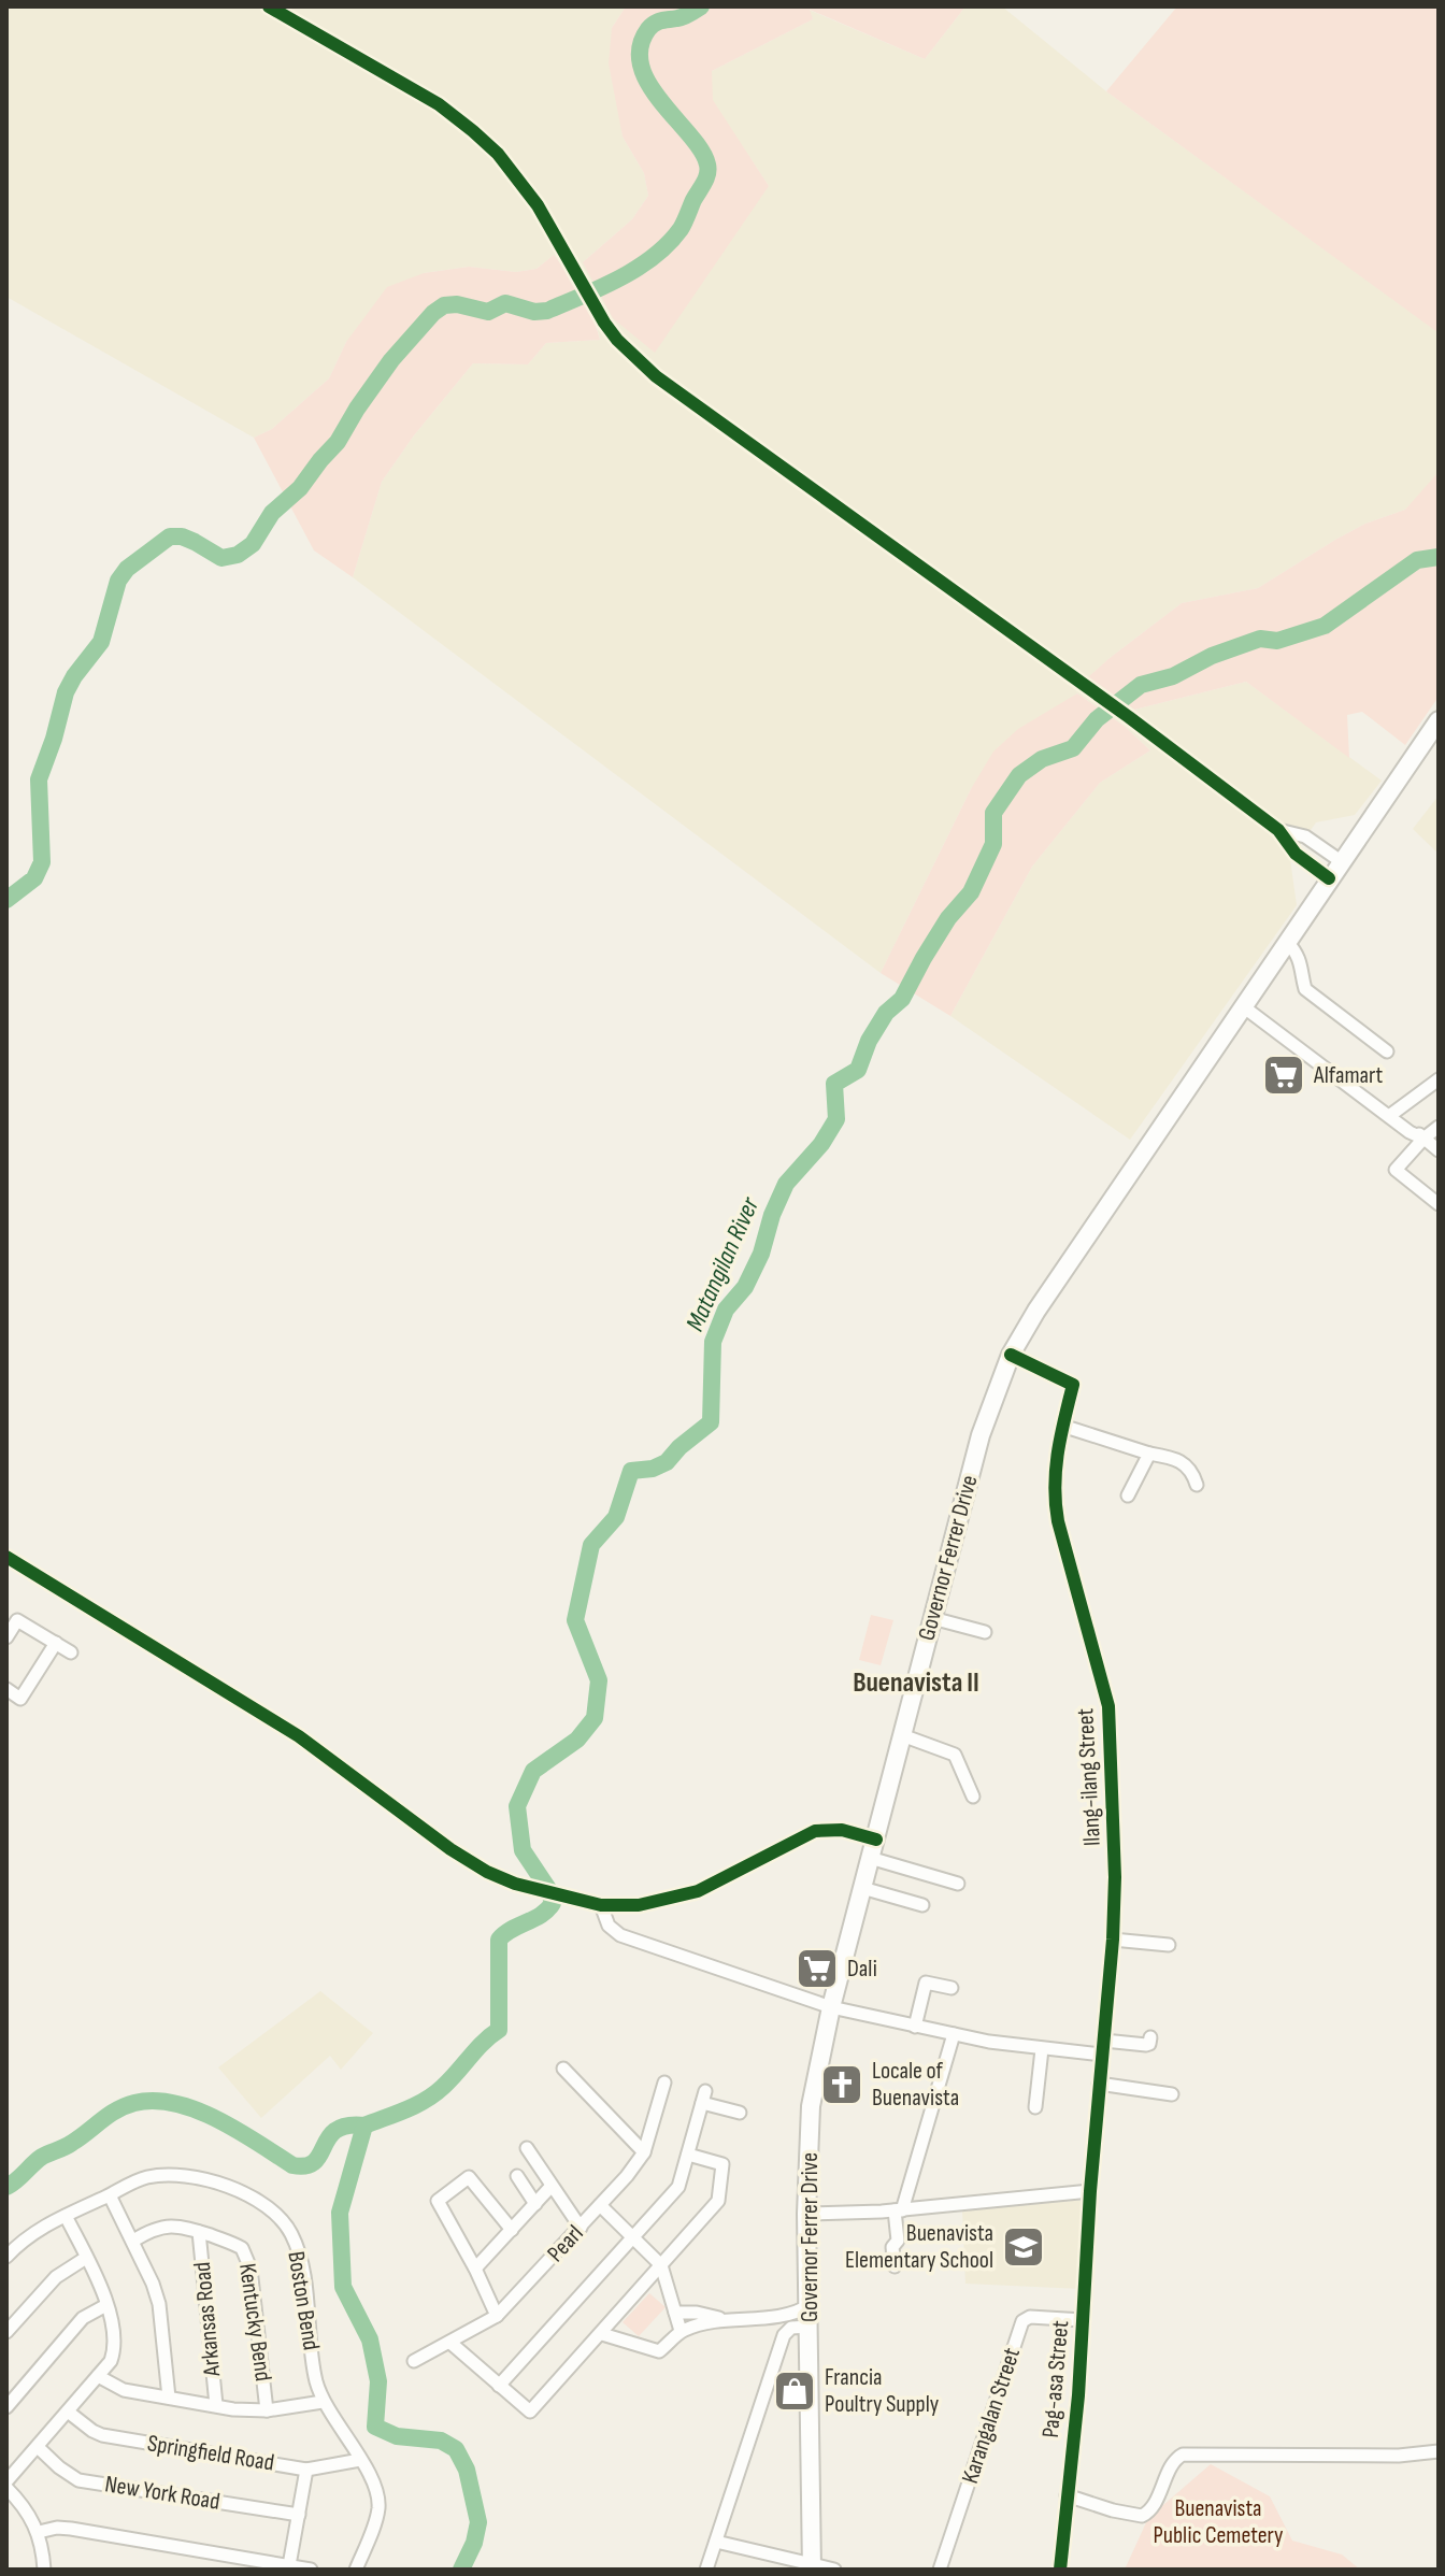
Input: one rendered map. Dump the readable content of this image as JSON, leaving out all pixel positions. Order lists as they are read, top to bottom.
{
  "streets": {
    "main road": ["Governor Ferrer Drive"],
    "street": [
      "Ilang-ilang Street",
      "Pearl",
      "Boston Bend",
      "Arkansas Road",
      "Kentucky Bend",
      "Pag-asa Street",
      "Karangalan Street",
      "Springfield Road",
      "New York Road"
    ]
  },
  "crossings": [
    ["Governor Ferrer Drive", "Ilang-ilang Street"],
    ["Ilang-ilang Street", "Pag-asa Street"],
    ["Boston Bend", "Springfield Road"],
    ["Arkansas Road", "Kentucky Bend"],
    ["Pag-asa Street", "Karangalan Street"]
  ],
  "districts": ["Buenavista II"],
  "water": ["Matangilan River"],
  "parks": ["Buenavista Public Cemetery"],
  "places": {
    "supermarket": ["Alfamart", "Dali"],
    "church": ["Locale of Buenavista"],
    "school or university": ["Buenavista Elementary School"],
    "shop": ["Francia Poultry Supply"]
  }
}
